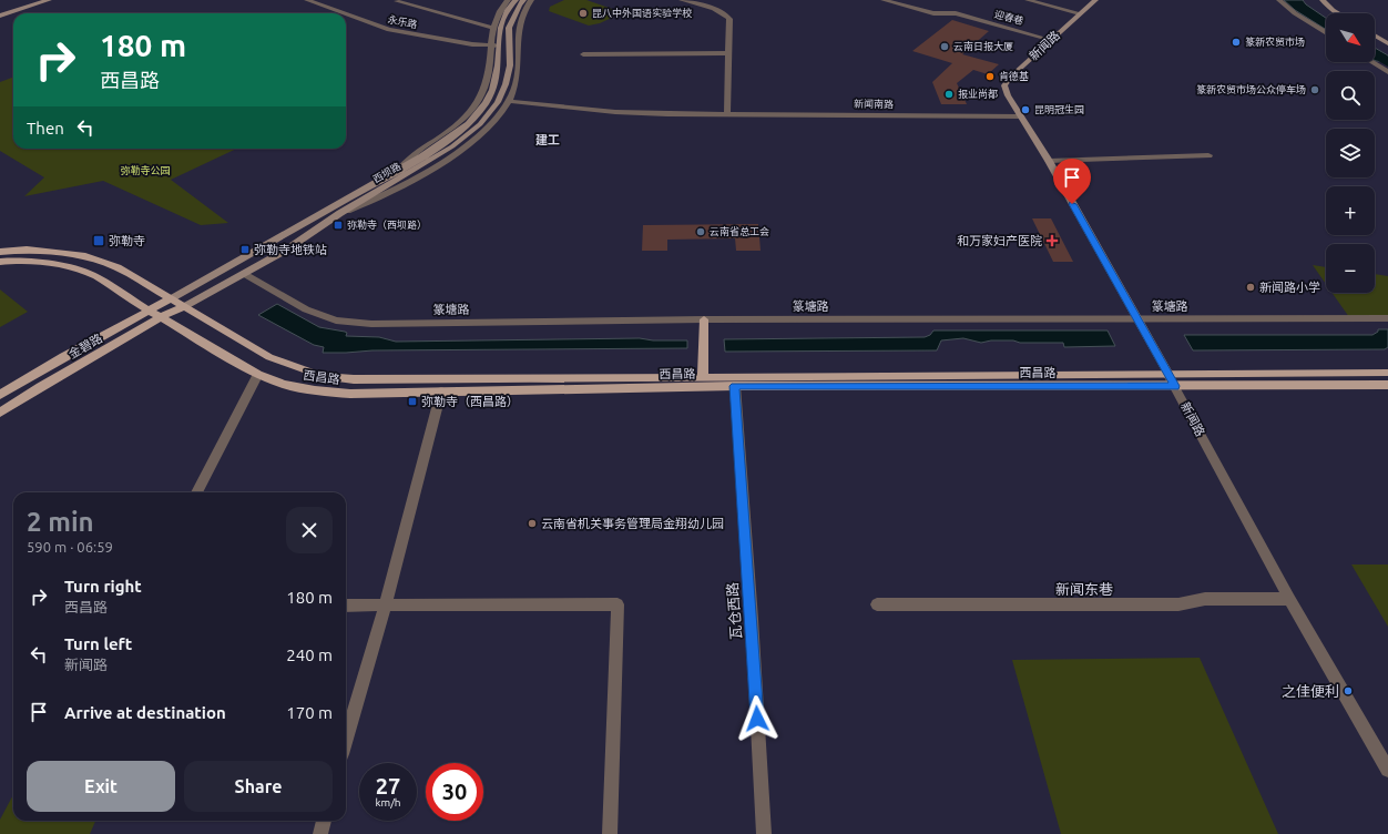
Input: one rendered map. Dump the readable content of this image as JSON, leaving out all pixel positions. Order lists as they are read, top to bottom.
{
  "streets": {
    "main road": [
      "新闻路",
      "西坝路",
      "金碧路",
      "西昌路"
    ],
    "street": [
      "迎春巷",
      "永乐路",
      "新闻南路",
      "篆塘路",
      "新闻东巷",
      "瓦仓西路"
    ]
  },
  "crossings": [
    ["迎春巷", "新闻路"],
    ["永乐路", "西坝路"],
    ["新闻路", "新闻南路"],
    ["新闻路", "篆塘路"],
    ["新闻路", "西昌路"],
    ["新闻路", "新闻东巷"],
    ["西坝路", "篆塘路"],
    ["西坝路", "金碧路"],
    ["西坝路", "西昌路"],
    ["金碧路", "西昌路"],
    ["西昌路", "瓦仓西路"]
  ],
  "districts": ["建工"],
  "parks": ["弥勒寺公园"],
  "places": {
    "other": [
      "昆八中外国语实验学校",
      "篆新农贸市场",
      "云南日报大厦",
      "肯德基",
      "篆新农贸市场公众停车场",
      "报业尚都",
      "昆明冠生园",
      "云南省总工会",
      "新闻路小学",
      "云南省机关事务管理局金翔幼儿园",
      "之佳便利"
    ],
    "transit": [
      "弥勒寺（西坝路）",
      "弥勒寺",
      "弥勒寺地铁站",
      "弥勒寺（西昌路）"
    ],
    "health": ["和万家妇产医院"]
  },
  "north": "bottom right",
  "page": {
    "map_buttons": ["+", "−"],
    "turn": ["180 m", "西昌路"],
    "then": "Then",
    "heading": ["2 min", "590 m · 06:59"],
    "list": [
      {
        "name": "Turn right",
        "note": "西昌路",
        "value": "180 m"
      },
      {
        "name": "Turn left",
        "note": "新闻路",
        "value": "240 m"
      },
      {
        "name": "Arrive at destination",
        "value": "170 m"
      }
    ],
    "buttons": ["Exit", "Share"],
    "speed": "27 km/h",
    "limit": "30"
  }
}
